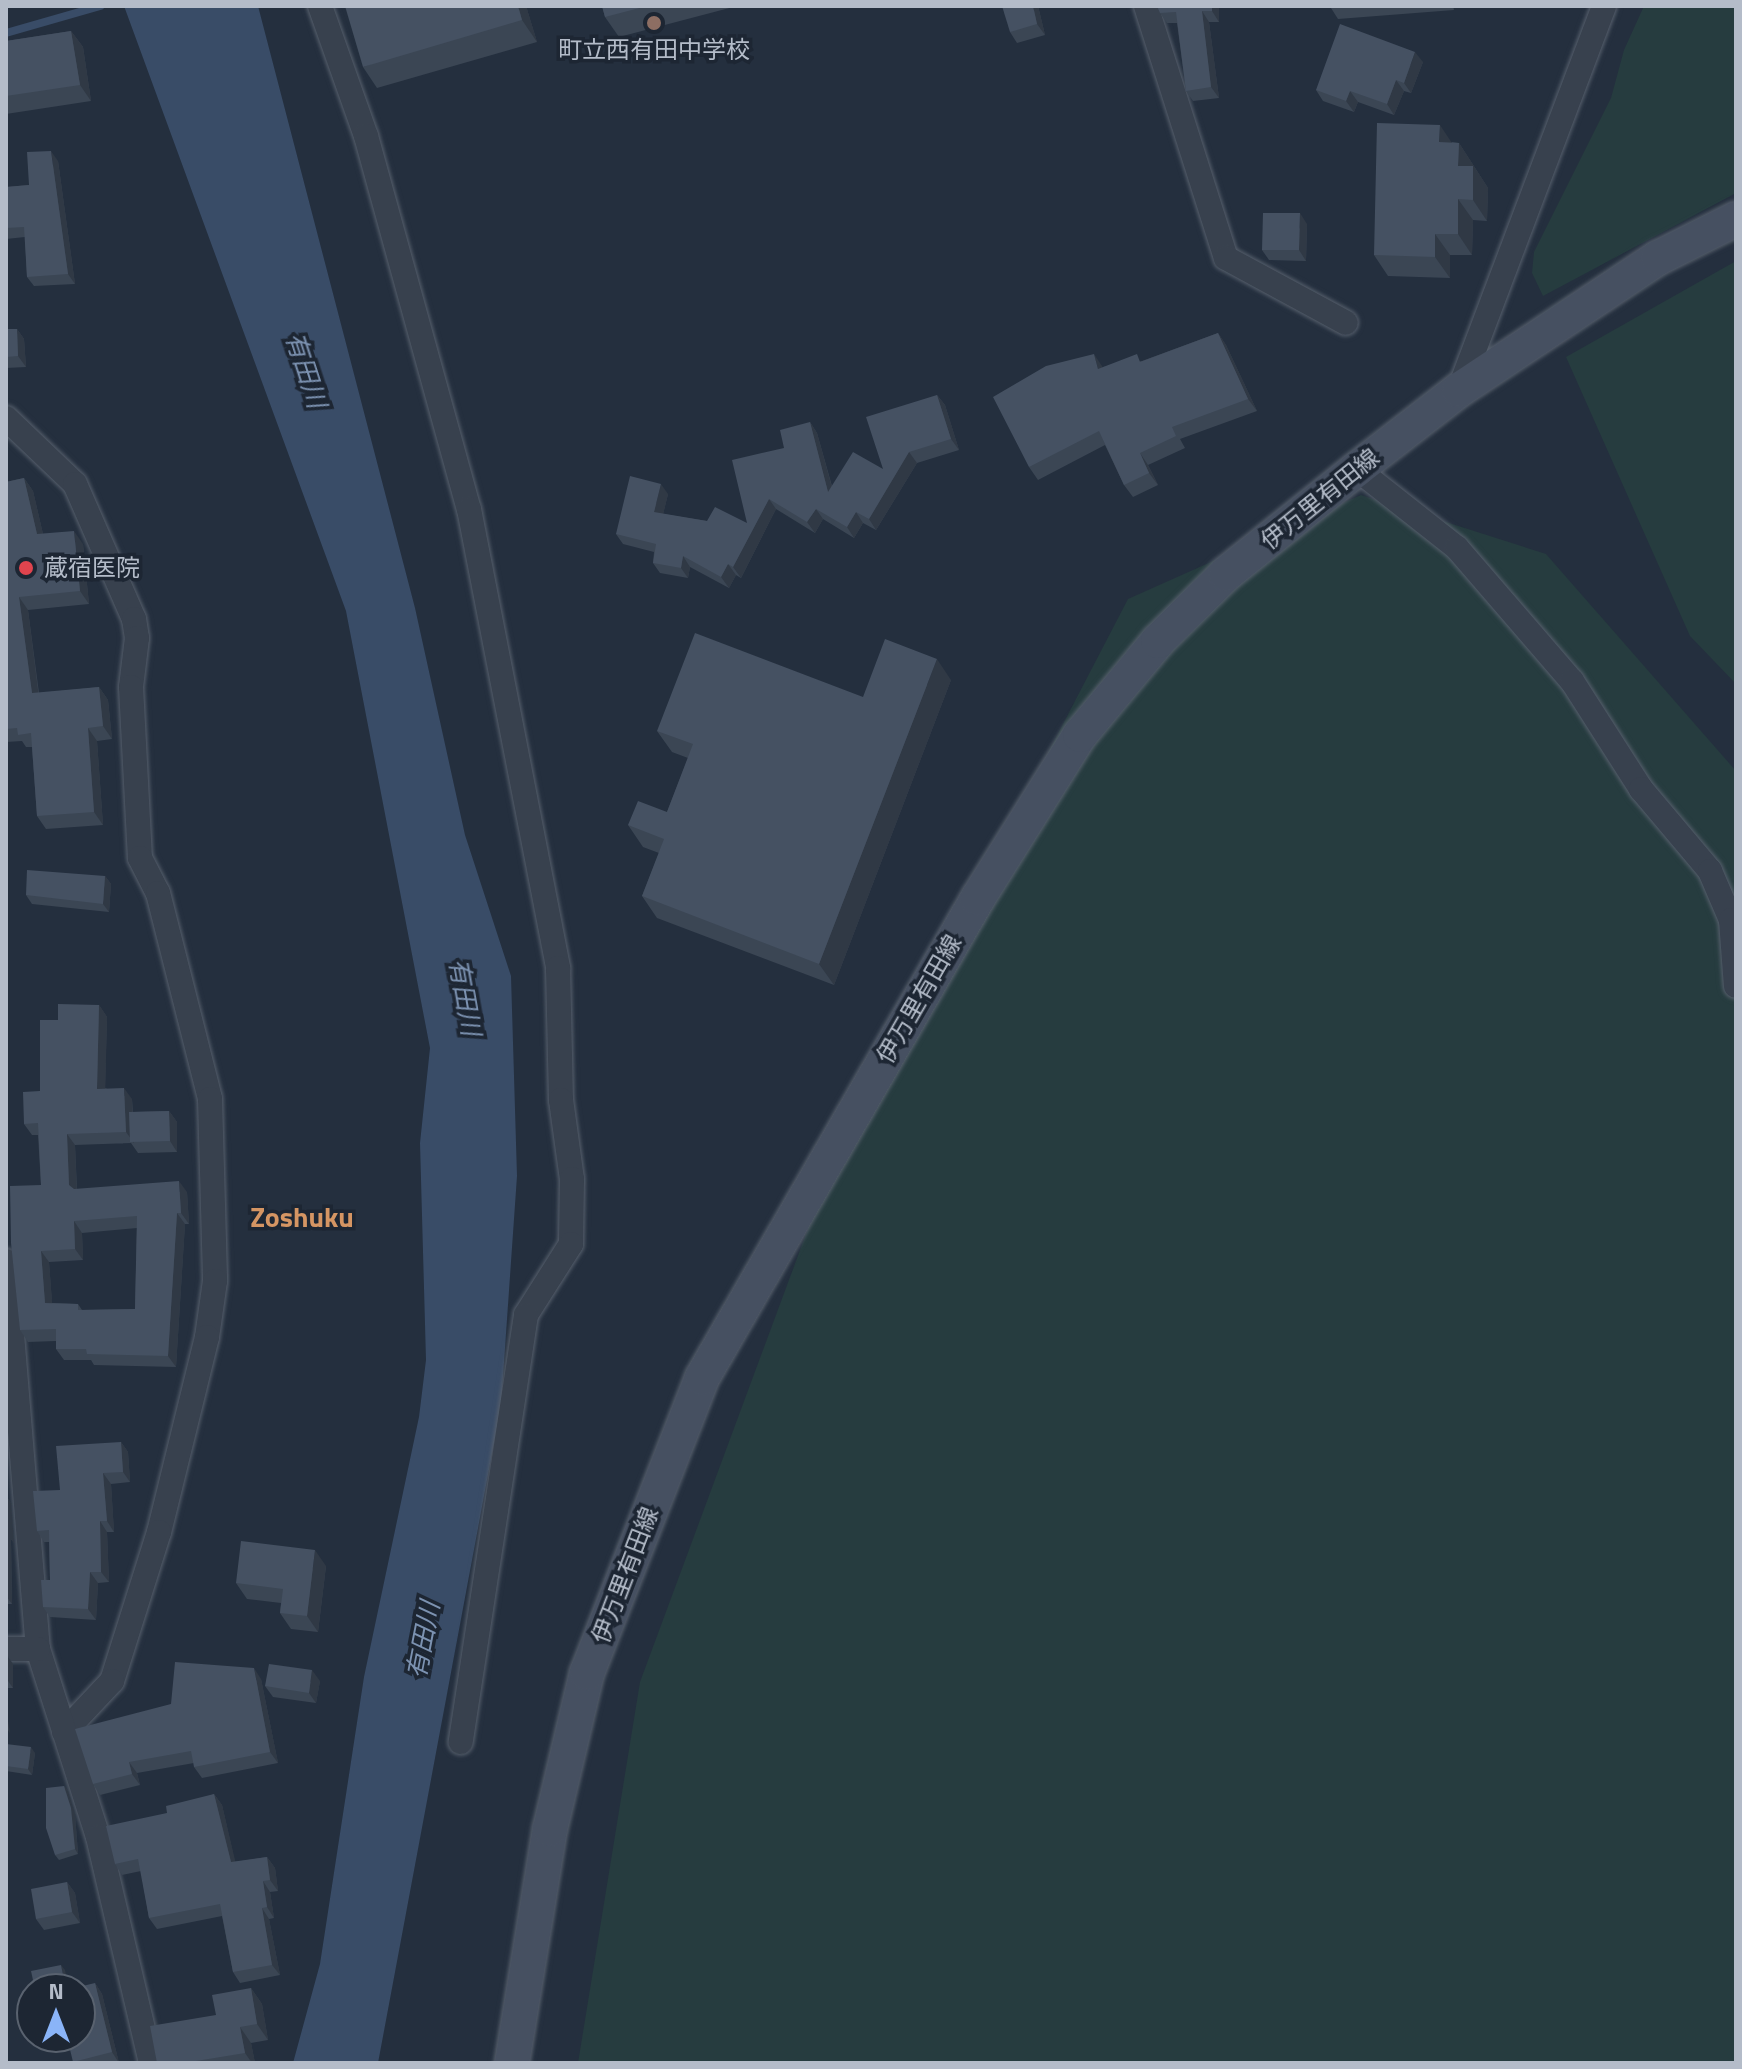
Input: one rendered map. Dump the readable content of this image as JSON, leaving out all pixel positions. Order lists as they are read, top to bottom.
{
  "streets": {
    "main road": ["伊万里有田線"]
  },
  "districts": ["Zoshuku"],
  "water": ["有田川"],
  "places": ["町立西有田中学校", "蔵宿医院"],
  "north": "top"
}
